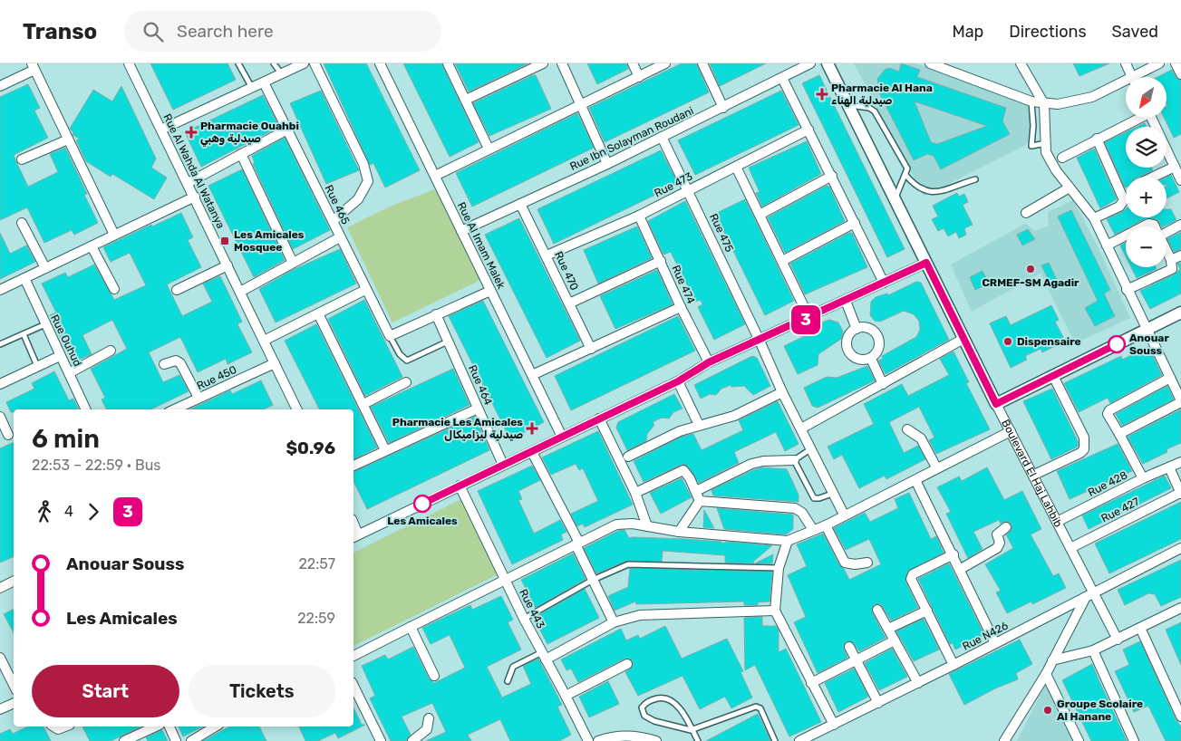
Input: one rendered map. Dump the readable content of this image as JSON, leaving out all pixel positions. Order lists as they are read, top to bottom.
{
  "streets": {
    "street": [
      "Rue Ibn Solayman Roudani",
      "Rue Al Wahda Al Watanya",
      "Rue 473",
      "Rue 465",
      "Rue 475",
      "Rue Al Imam Malek",
      "Rue 470",
      "Rue 474",
      "Rue Ouhud",
      "Rue 450",
      "Rue 464",
      "Boulevard El Haj Lahbib",
      "Rue 428",
      "Rue 427",
      "Rue 443",
      "Rue N426"
    ]
  },
  "crossings": [
    ["Rue Ibn Solayman Roudani", "Rue 475"],
    ["Rue Ibn Solayman Roudani", "Rue Al Imam Malek"],
    ["Rue Ibn Solayman Roudani", "Rue 470"],
    ["Rue Al Wahda Al Watanya", "Rue 450"],
    ["Rue 473", "Rue 475"],
    ["Rue 473", "Rue 470"],
    ["Rue 473", "Rue 474"],
    ["Boulevard El Haj Lahbib", "Rue 428"],
    ["Boulevard El Haj Lahbib", "Rue 427"],
    ["Boulevard El Haj Lahbib", "Rue N426"]
  ],
  "places": {
    "health": ["Pharmacie Al Hana صيدلية الهناء", "Pharmacie Ouahbi صيدلية وهبي", "Pharmacie Les Amicales صيدلية ليزاميكال"],
    "transit": ["Les Amicales Mosquee"],
    "other": [
      "CRMEF-SM Agadir",
      "Dispensaire",
      "Anouar Souss",
      "Les Amicales",
      "Groupe Scolaire Al Hanane"
    ]
  },
  "lines": ["bus line 3"],
  "north": "bottom left",
  "page": {
    "header": "Transo",
    "search": "Search here",
    "nav": ["Map", "Directions", "Saved"],
    "on_map": "3",
    "map_buttons": ["+", "−"],
    "heading": ["6 min", "22:53 – 22:59 · Bus", "$0.96"],
    "legs": ["4", "3"],
    "list": [
      {
        "name": "Anouar Souss",
        "value": "22:57"
      },
      {
        "name": "Les Amicales",
        "value": "22:59"
      }
    ],
    "buttons": ["Start", "Tickets"]
  }
}
